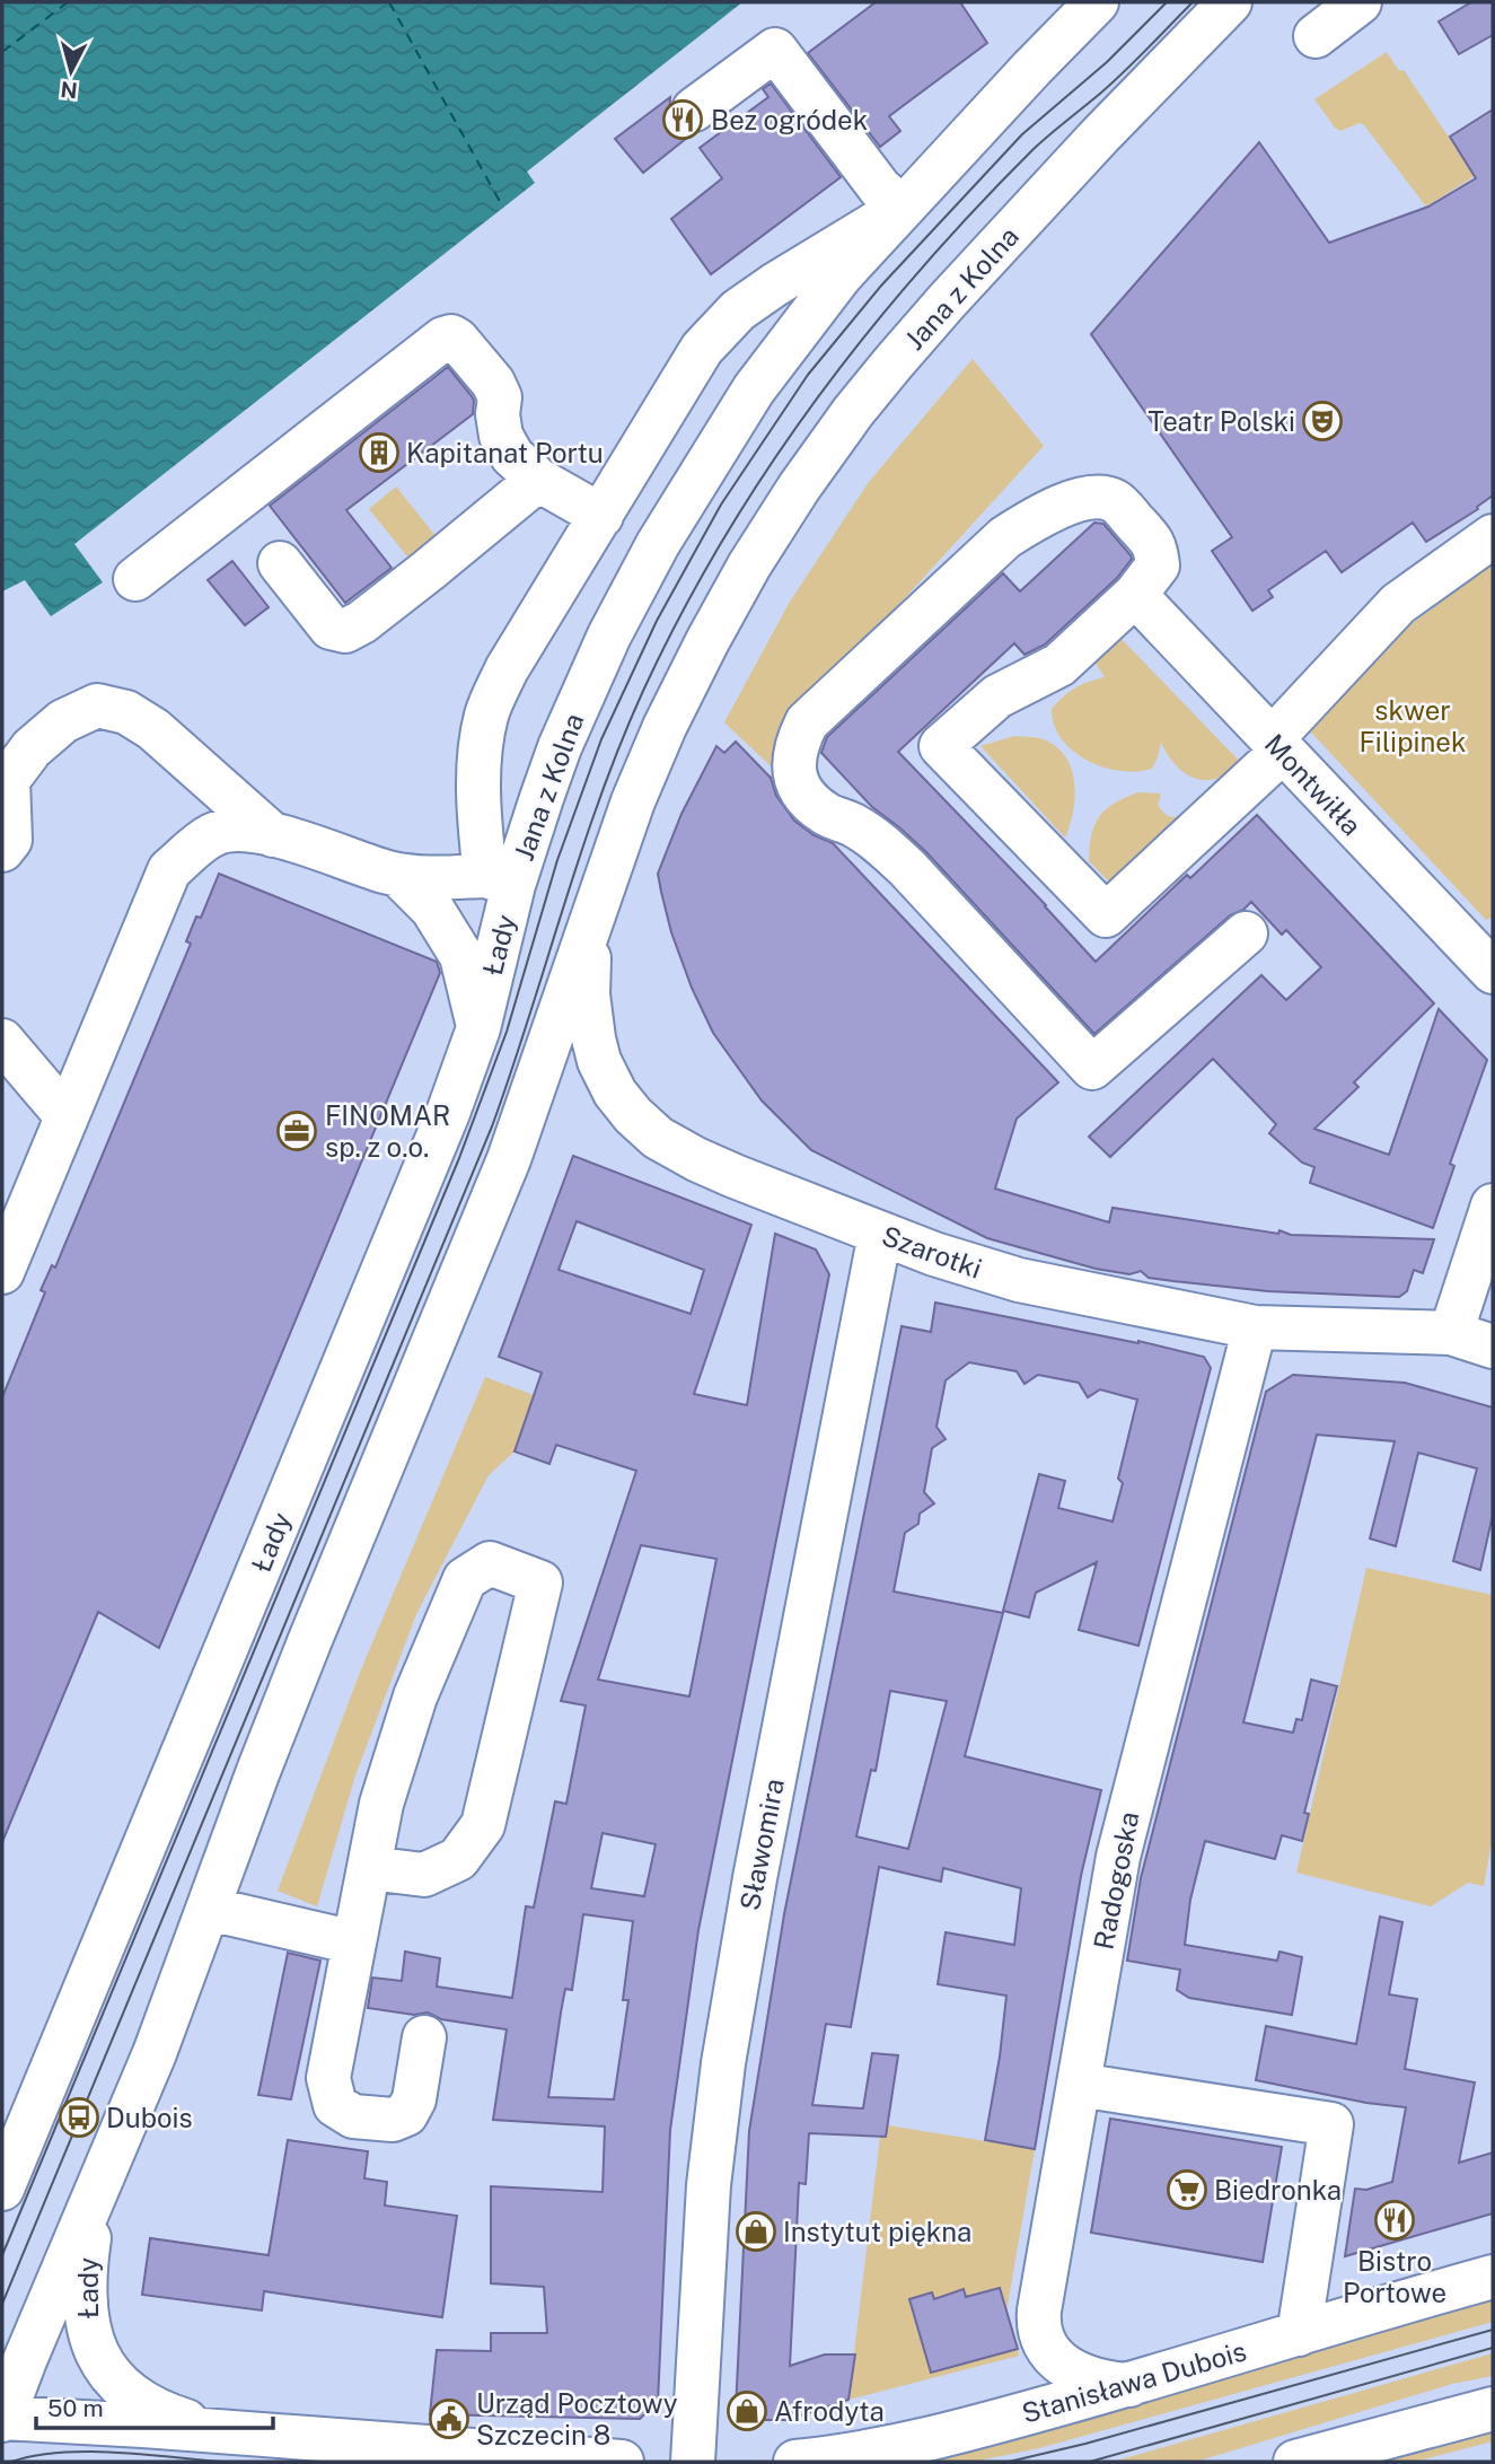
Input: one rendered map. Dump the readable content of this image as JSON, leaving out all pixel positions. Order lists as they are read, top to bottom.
{
  "streets": {
    "street": [
      "Jana z Kolna",
      "Montwiłła",
      "Łady",
      "Szarotki",
      "Sławomira",
      "Radogoska",
      "Stanisława Dubois"
    ]
  },
  "crossings": [
    ["Jana z Kolna", "Łady"],
    ["Jana z Kolna", "Szarotki"],
    ["Szarotki", "Sławomira"],
    ["Szarotki", "Radogoska"],
    ["Radogoska", "Stanisława Dubois"]
  ],
  "parks": ["skwer Filipinek"],
  "places": {
    "restaurant": ["Bez ogródek", "Bistro Portowe"],
    "theatre": ["Teatr Polski"],
    "building": ["Kapitanat Portu"],
    "office": ["FINOMAR sp. z o.o."],
    "bus stop": ["Dubois"],
    "supermarket": ["Biedronka"],
    "shop": ["Instytut piękna", "Afrodyta"],
    "public building": ["Urząd Pocztowy Szczecin 8"]
  },
  "scale_bar": "50 m",
  "north": "bottom"
}
